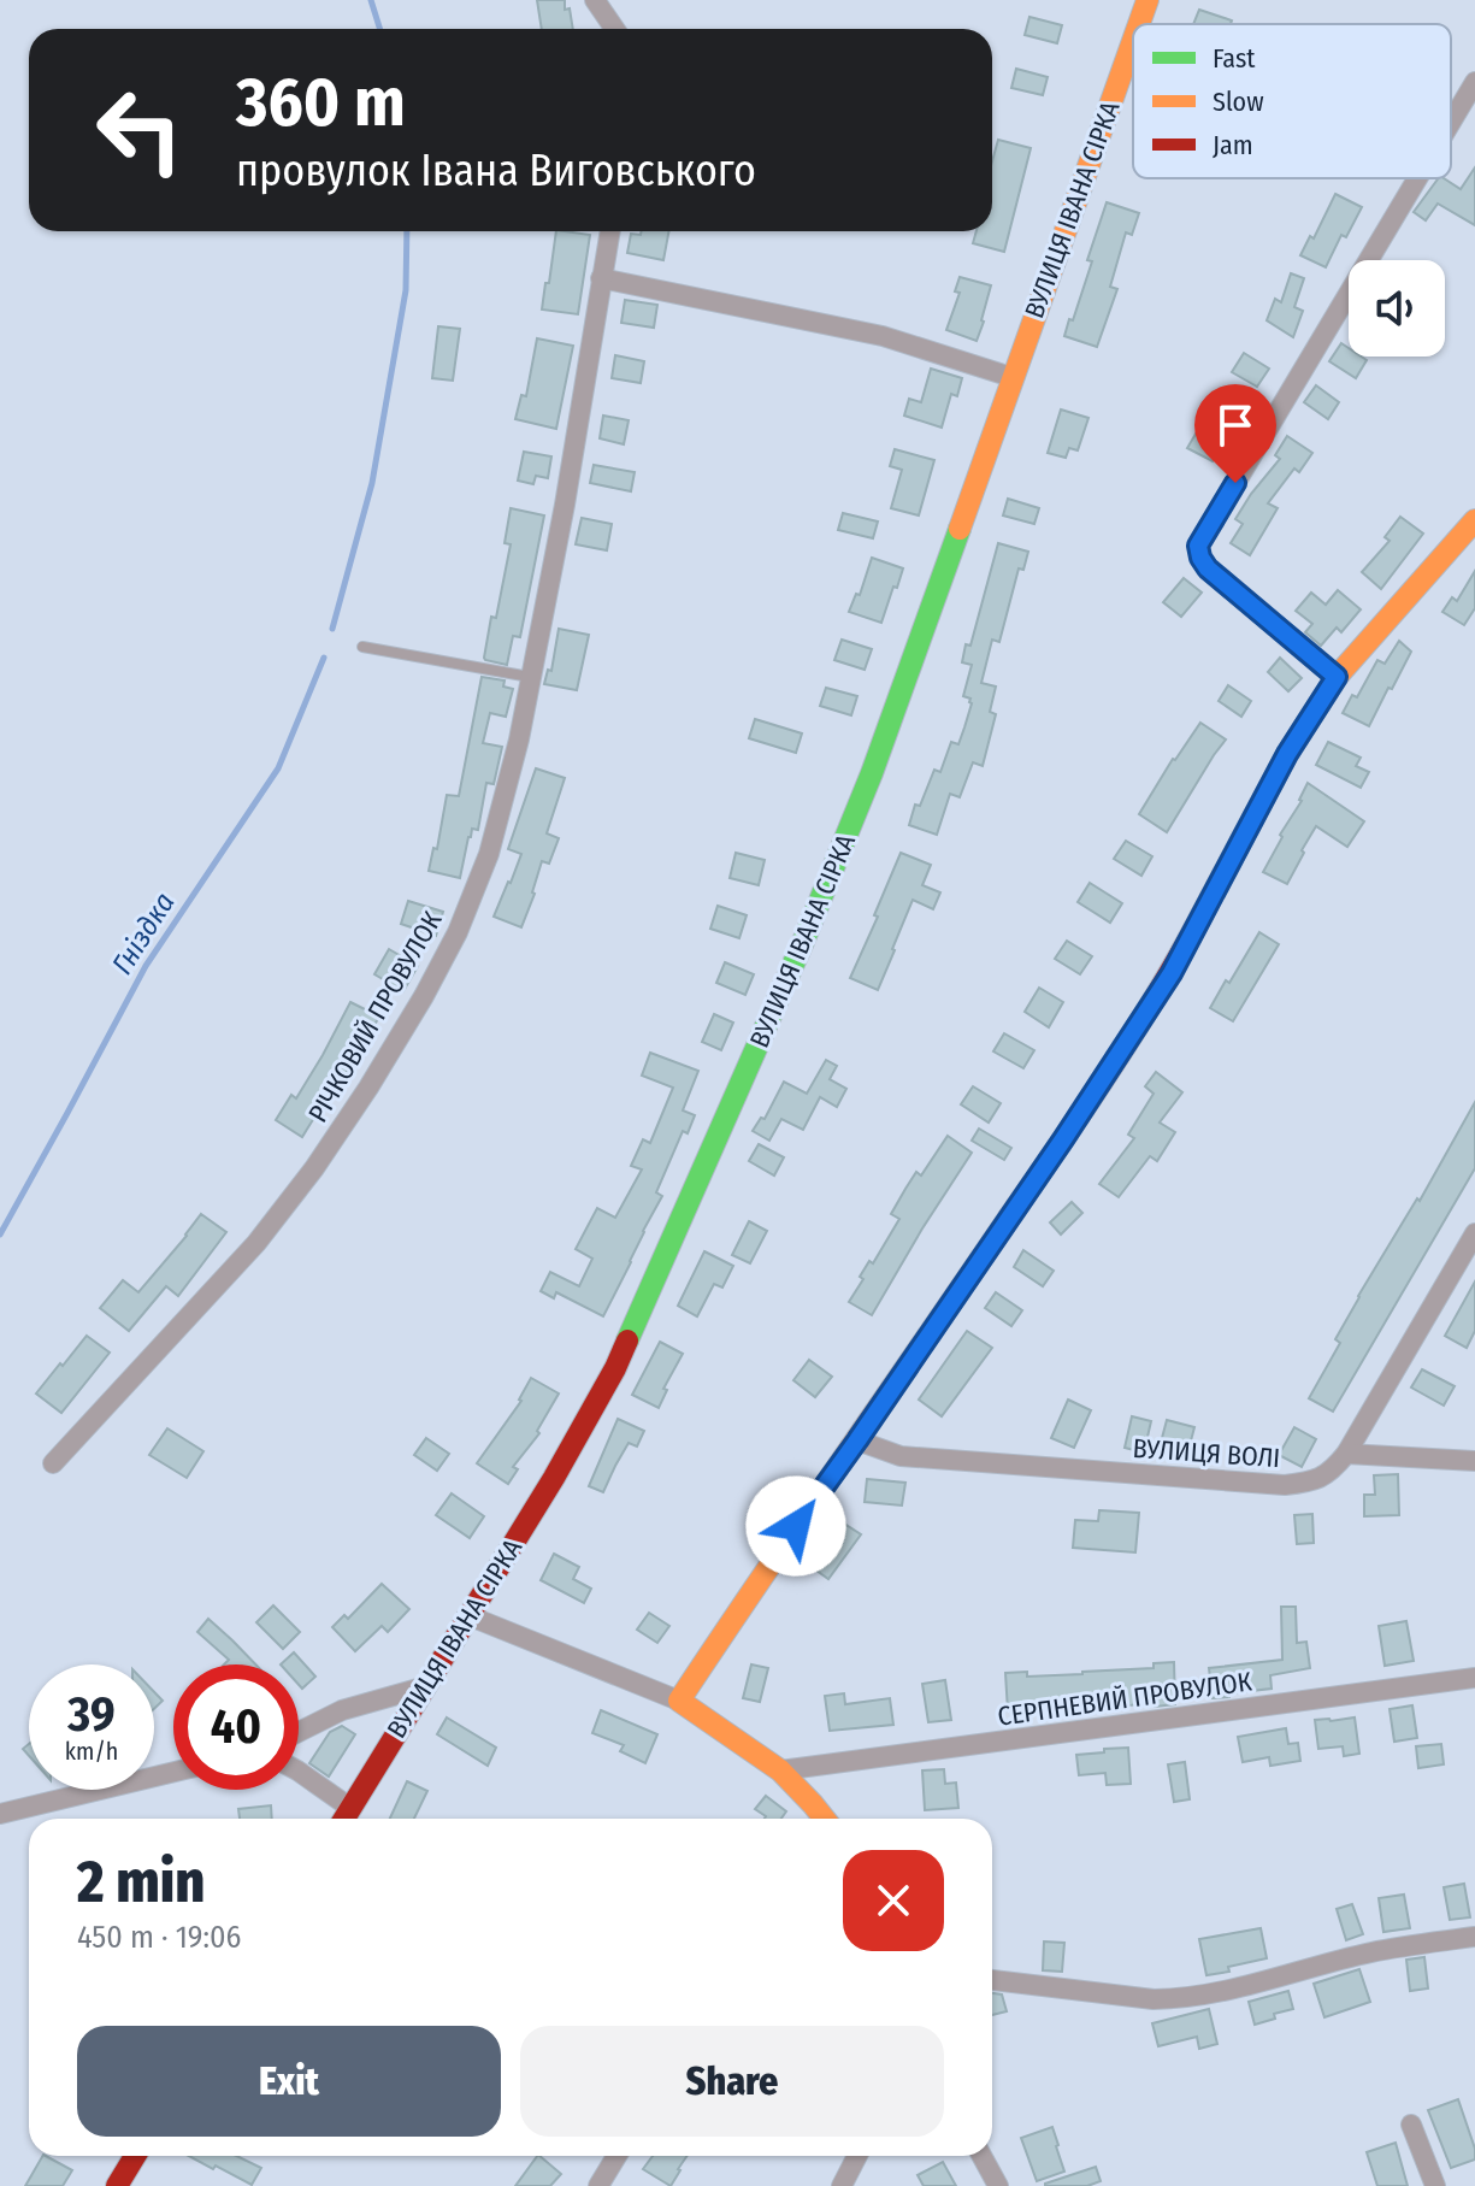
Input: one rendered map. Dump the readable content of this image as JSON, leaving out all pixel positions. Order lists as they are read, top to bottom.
{
  "streets": {
    "street": [
      "ВУЛИЦЯ ІВАНА СІРКА",
      "РІЧКОВИЙ ПРОВУЛОК",
      "ВУЛИЦЯ ВОЛІ",
      "СЕРПНЕВИЙ ПРОВУЛОК"
    ]
  },
  "water": ["Гніздка"],
  "legend": ["Fast", "Slow", "Jam"],
  "page": {
    "turn": ["360 m", "провулок Івана Виговського"],
    "speed": "39 km/h",
    "limit": "40",
    "heading": ["2 min", "450 m · 19:06"],
    "buttons": ["Exit", "Share"]
  }
}
